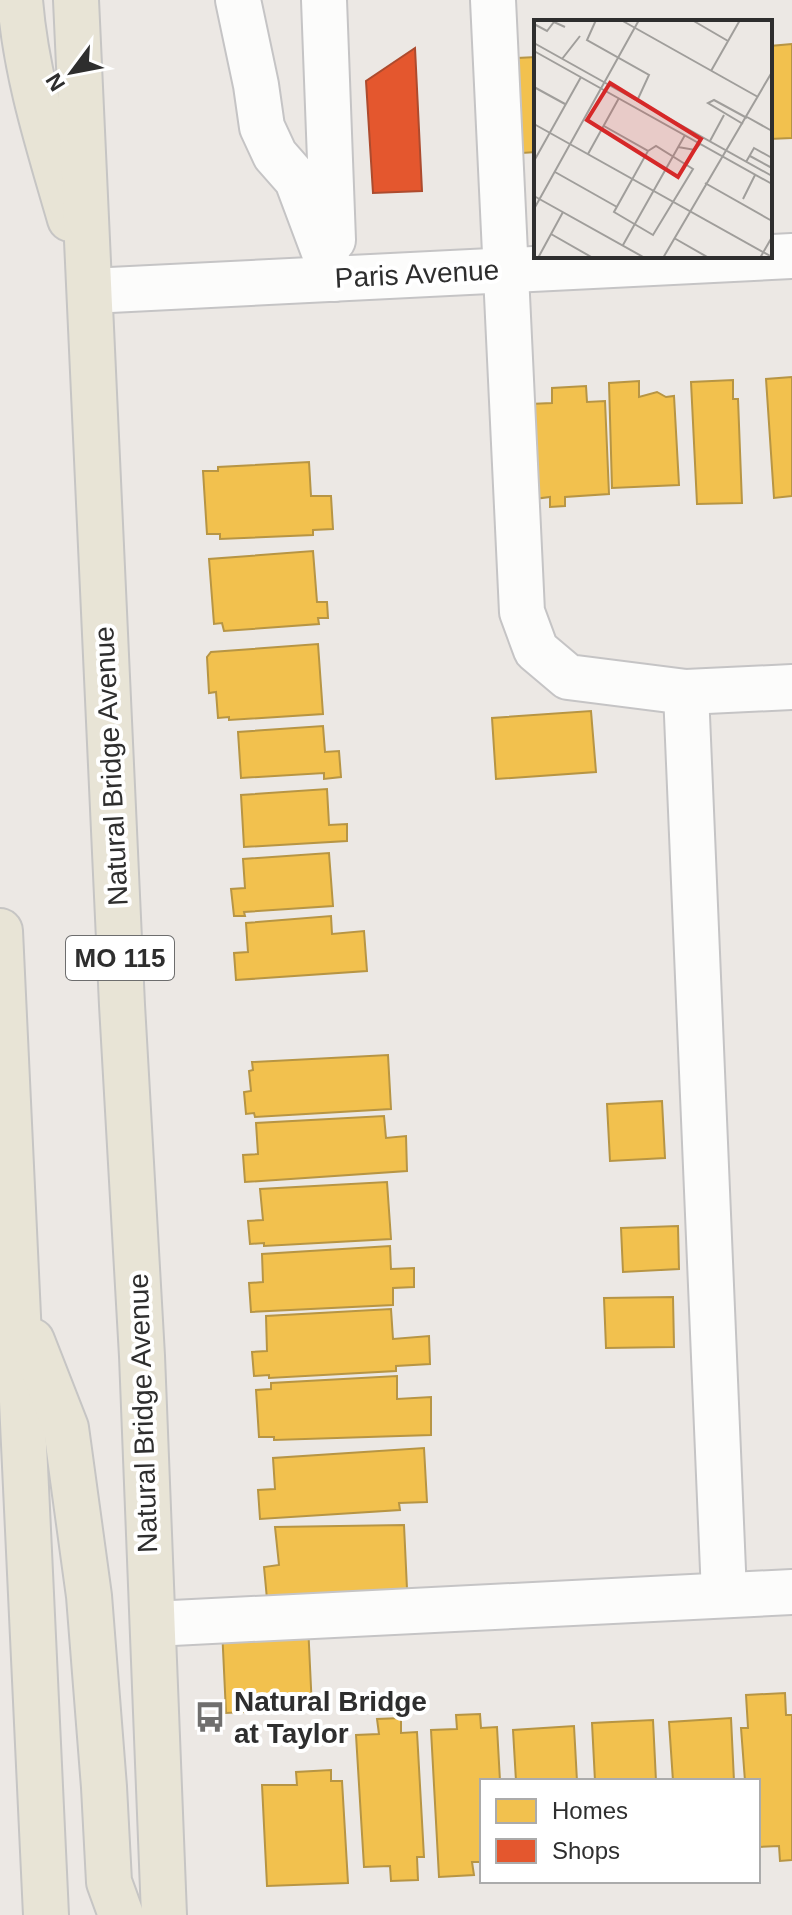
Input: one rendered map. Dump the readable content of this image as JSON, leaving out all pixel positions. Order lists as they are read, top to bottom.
{
  "streets": {
    "main road": ["Natural Bridge Avenue", "MO 115"],
    "street": ["Paris Avenue"]
  },
  "crossings": [
    ["Paris Avenue", "Natural Bridge Avenue"]
  ],
  "places": {
    "bus stop": ["Natural Bridge at Taylor"]
  },
  "legend": ["Homes", "Shops"],
  "north": "bottom left"
}
